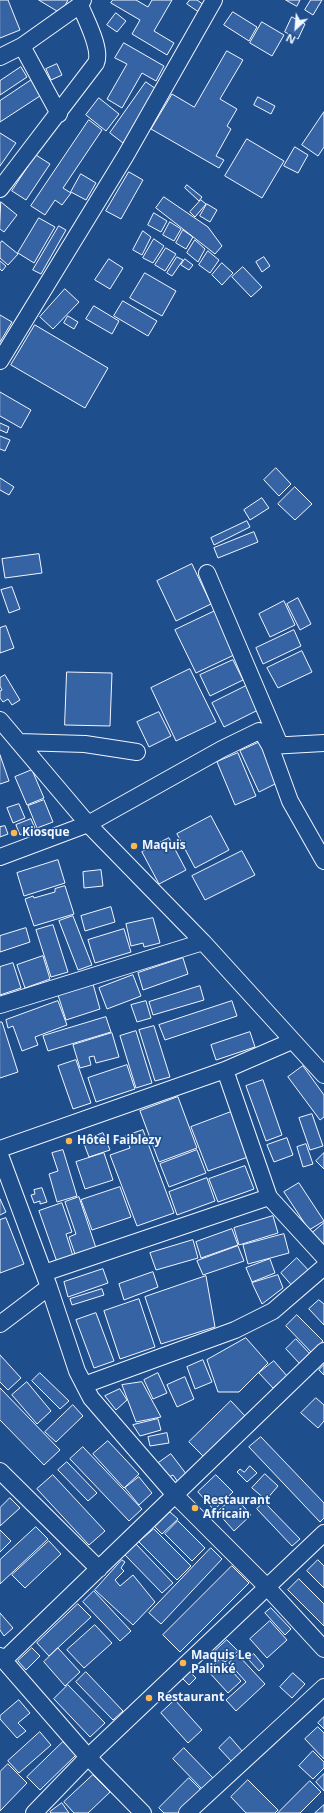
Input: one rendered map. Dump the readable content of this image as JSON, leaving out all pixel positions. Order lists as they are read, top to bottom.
{
  "places": [
    "Kiosque",
    "Maquis",
    "Hôtel Faiblezy",
    "Restaurant Africain",
    "Maquis Le Palinké",
    "Restaurant"
  ],
  "north": "bottom left"
}
